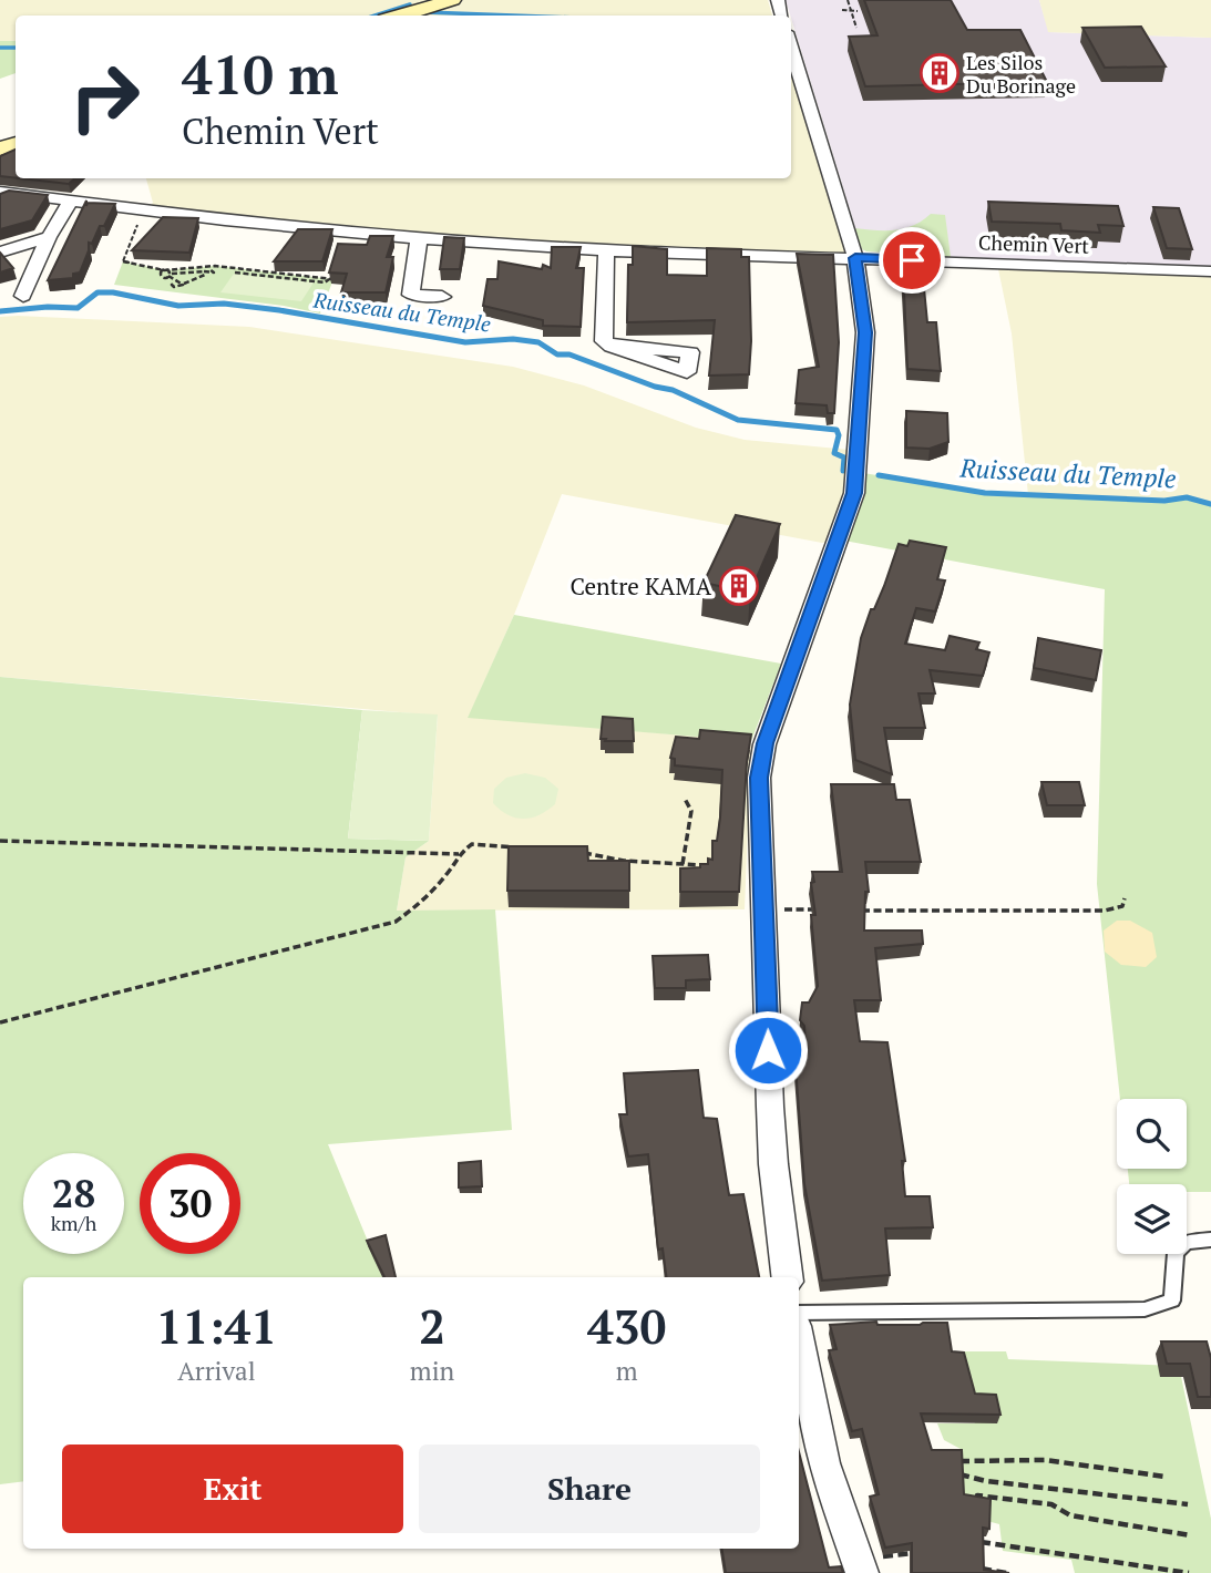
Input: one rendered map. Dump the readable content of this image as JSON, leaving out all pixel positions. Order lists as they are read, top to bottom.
{
  "streets": {
    "street": ["Chemin Vert"]
  },
  "water": ["Ruisseau du Temple"],
  "places": {
    "building": ["Les Silos Du Borinage", "Centre KAMA"]
  },
  "page": {
    "turn": ["410 m", "Chemin Vert"],
    "speed": "28 km/h",
    "limit": "30",
    "eta": [
      "11:41",
      "Arrival",
      "2",
      "min",
      "430",
      "m"
    ],
    "buttons": ["Exit", "Share"]
  }
}
